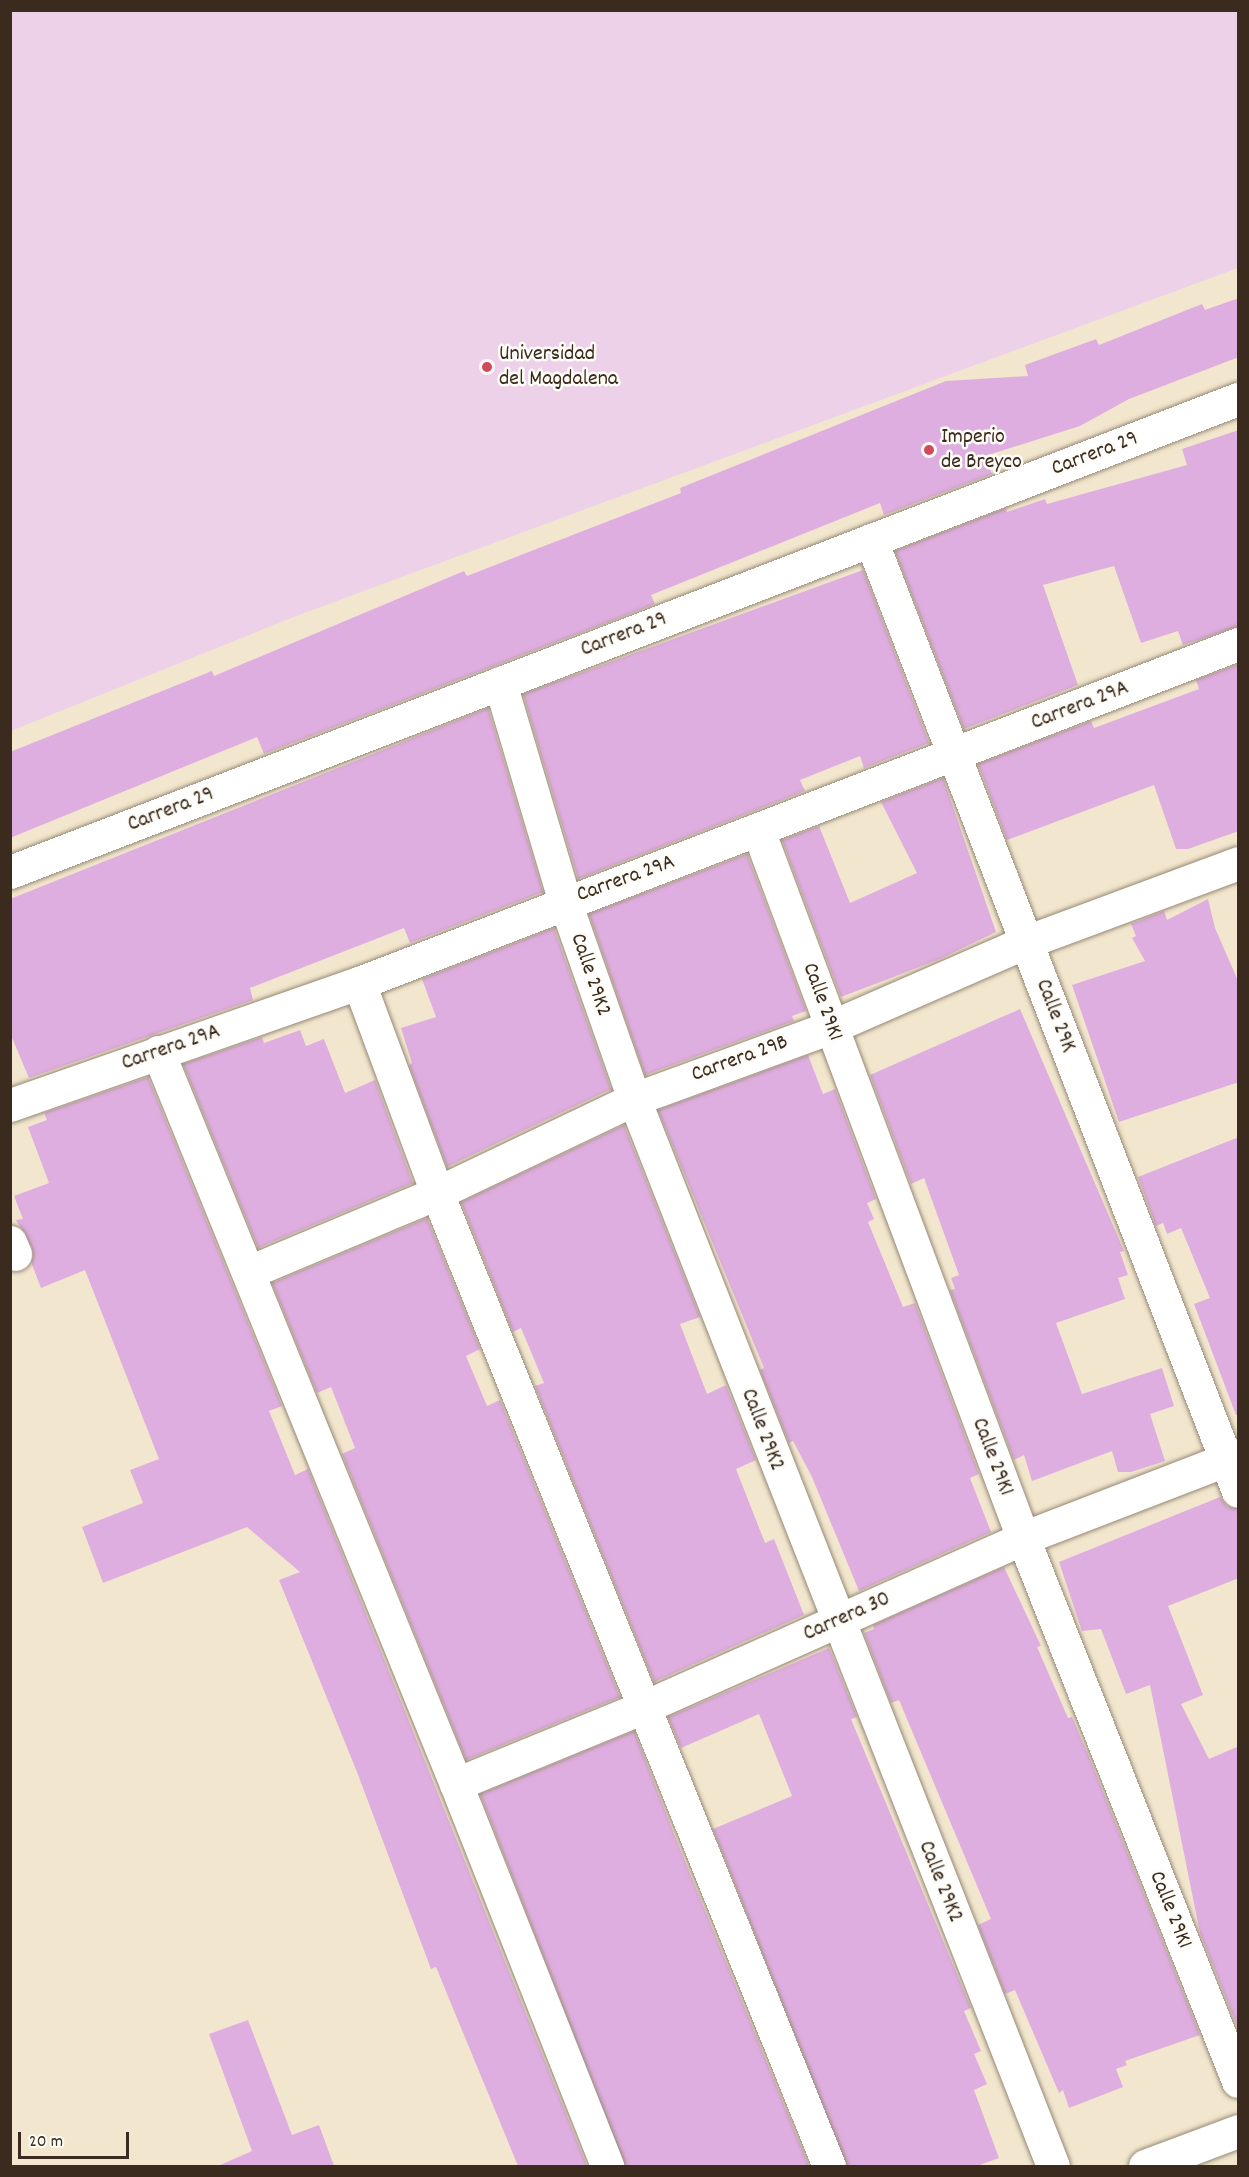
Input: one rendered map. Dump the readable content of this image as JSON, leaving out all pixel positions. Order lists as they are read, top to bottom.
{
  "streets": {
    "street": [
      "Carrera 29",
      "Carrera 29A",
      "Calle 29K2",
      "Calle 29K1",
      "Calle 29K",
      "Carrera 29B",
      "Carrera 30"
    ]
  },
  "crossings": [
    ["Carrera 29", "Calle 29K2"],
    ["Carrera 29", "Calle 29K"],
    ["Carrera 29A", "Calle 29K2"],
    ["Carrera 29A", "Calle 29K1"],
    ["Carrera 29A", "Calle 29K"],
    ["Calle 29K2", "Carrera 29B"],
    ["Calle 29K2", "Carrera 30"],
    ["Calle 29K1", "Carrera 29B"],
    ["Calle 29K1", "Carrera 30"],
    ["Calle 29K", "Carrera 29B"],
    ["Calle 29K", "Carrera 30"]
  ],
  "places": ["Universidad del Magdalena", "Imperio de Breyco"],
  "scale_bar": "20 m"
}
